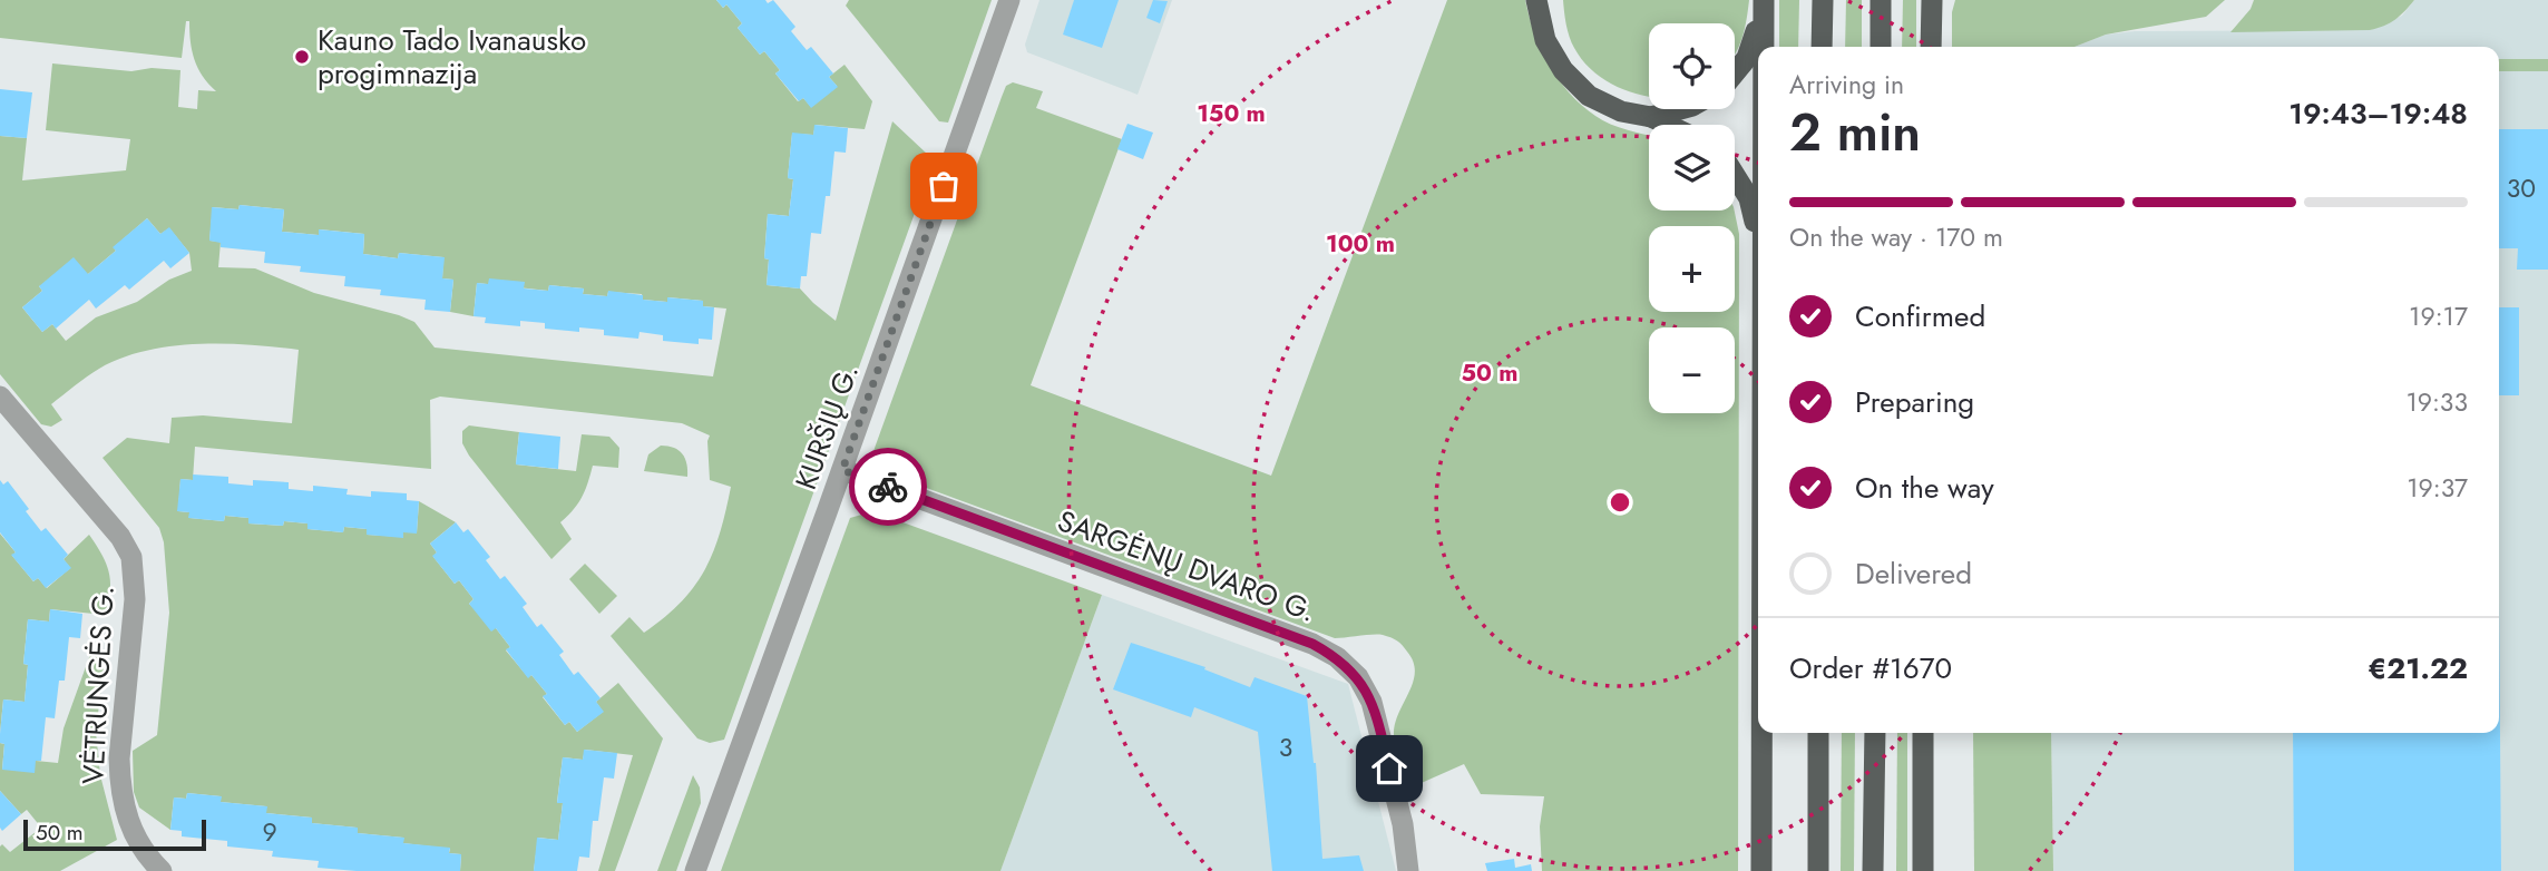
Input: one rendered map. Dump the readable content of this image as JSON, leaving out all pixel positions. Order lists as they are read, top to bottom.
{
  "streets": {
    "street": ["KURŠIŲ G.", "SARGĖNŲ DVARO G.", "VĖTRUNGĖS G."]
  },
  "crossings": [
    ["KURŠIŲ G.", "SARGĖNŲ DVARO G."]
  ],
  "places": ["Kauno Tado Ivanausko progimnazija"],
  "house_numbers": ["30", "3", "9"],
  "scale_bar": "50 m",
  "page": {
    "map_buttons": ["+", "−"],
    "heading": ["2 min", "Arriving in", "19:43–19:48"],
    "panel": ["Order #1670", "€21.22"],
    "bar": "On the way · 170 m",
    "list": [
      ["Confirmed", "19:17"],
      ["Preparing", "19:33"],
      ["On the way", "19:37"],
      "Delivered"
    ],
    "scale": "50 m"
  },
  "rings": ["150 m", "100 m", "50 m"]
}
